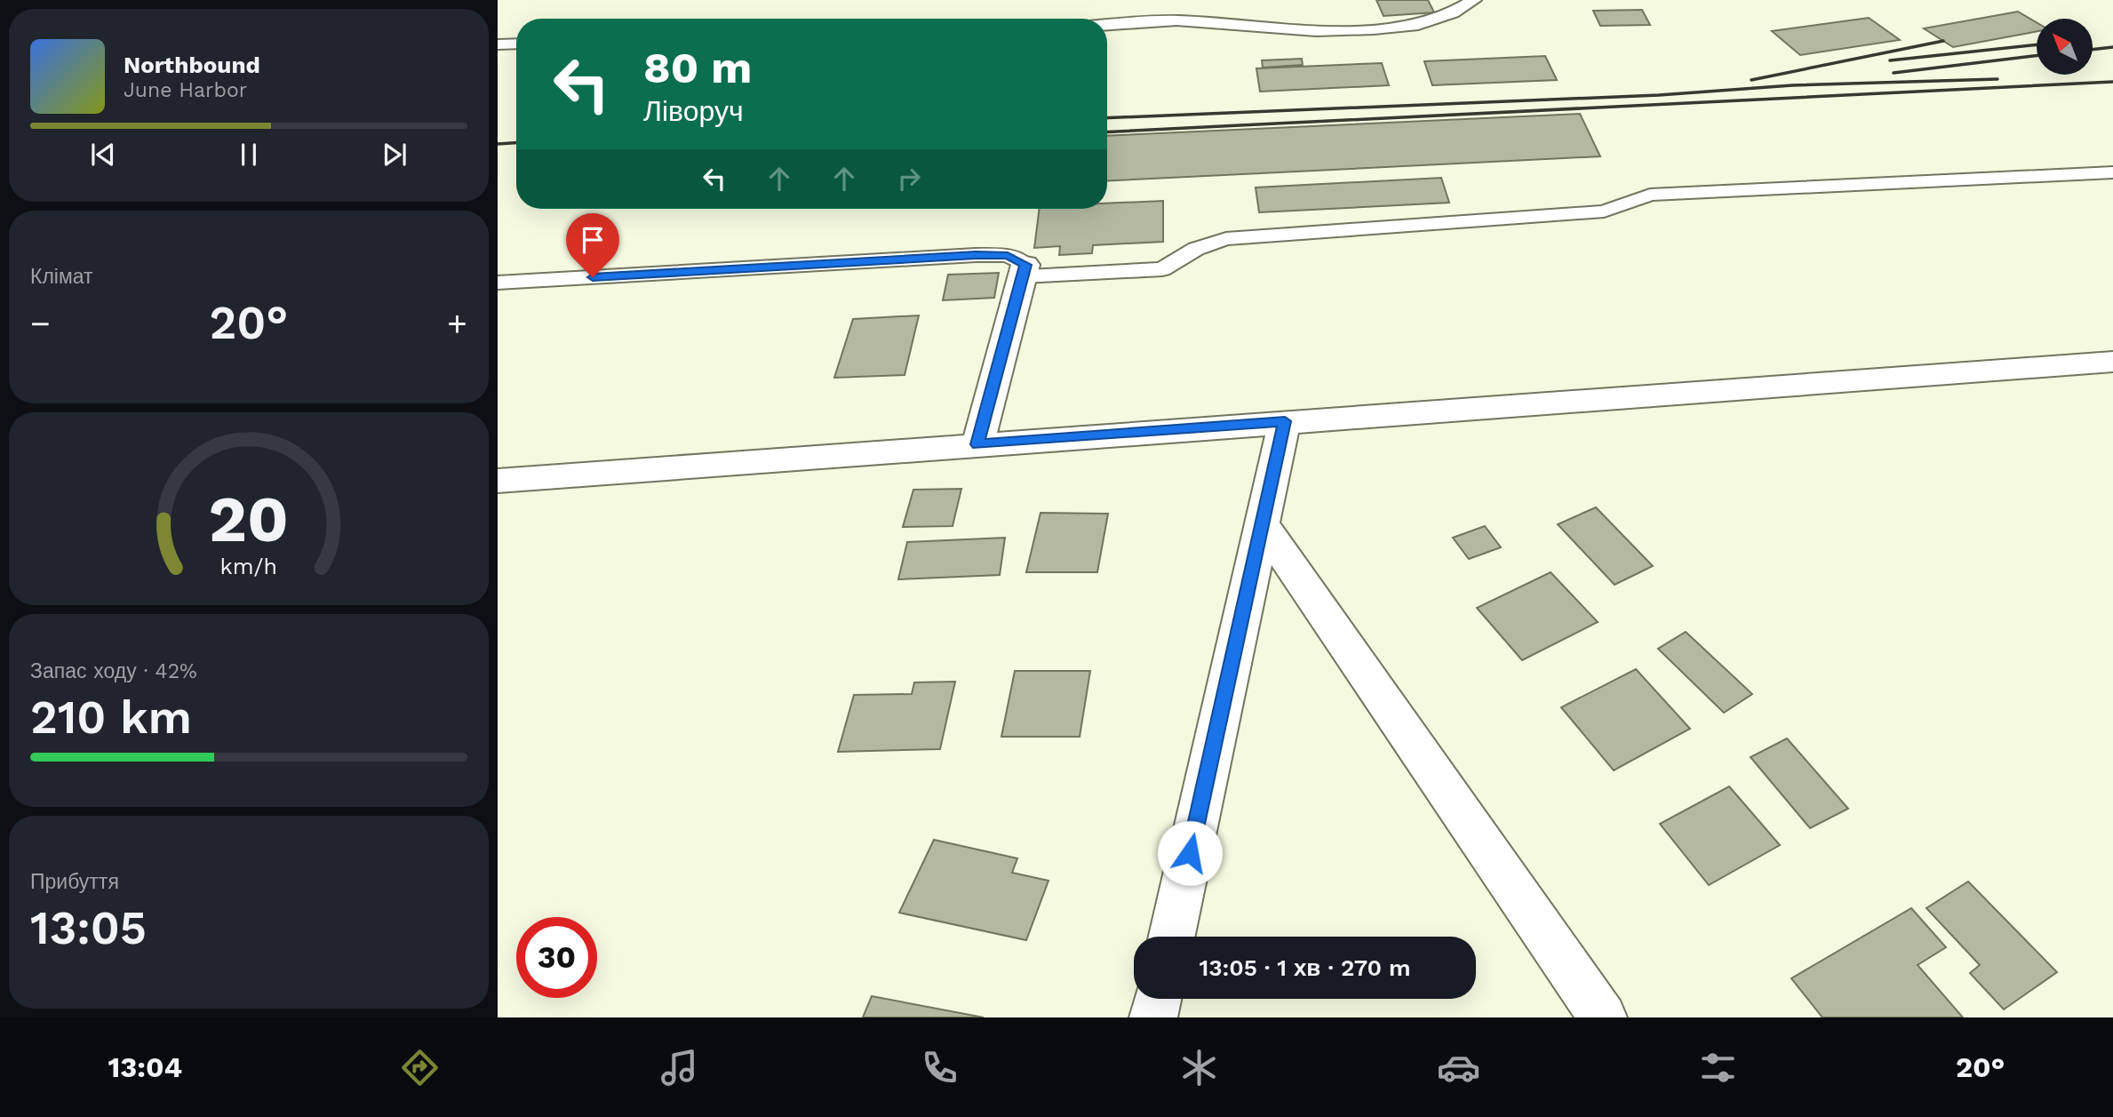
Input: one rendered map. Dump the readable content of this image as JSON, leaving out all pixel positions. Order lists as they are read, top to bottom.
{
  "north": "top left",
  "page": {
    "turn": ["80 m", "Ліворуч"],
    "song": ["Northbound", "June Harbor"],
    "tile": [
      "Клімат",
      ["Запас ходу · 42%", "210 km"],
      ["Прибуття", "13:05"]
    ],
    "heat": ["−", "20°", "+"],
    "limit": "30",
    "trip": "13:05 · 1 хв · 270 m",
    "tabs": ["13:04", "20°"],
    "gauge": ["20", "km/h"]
  }
}
